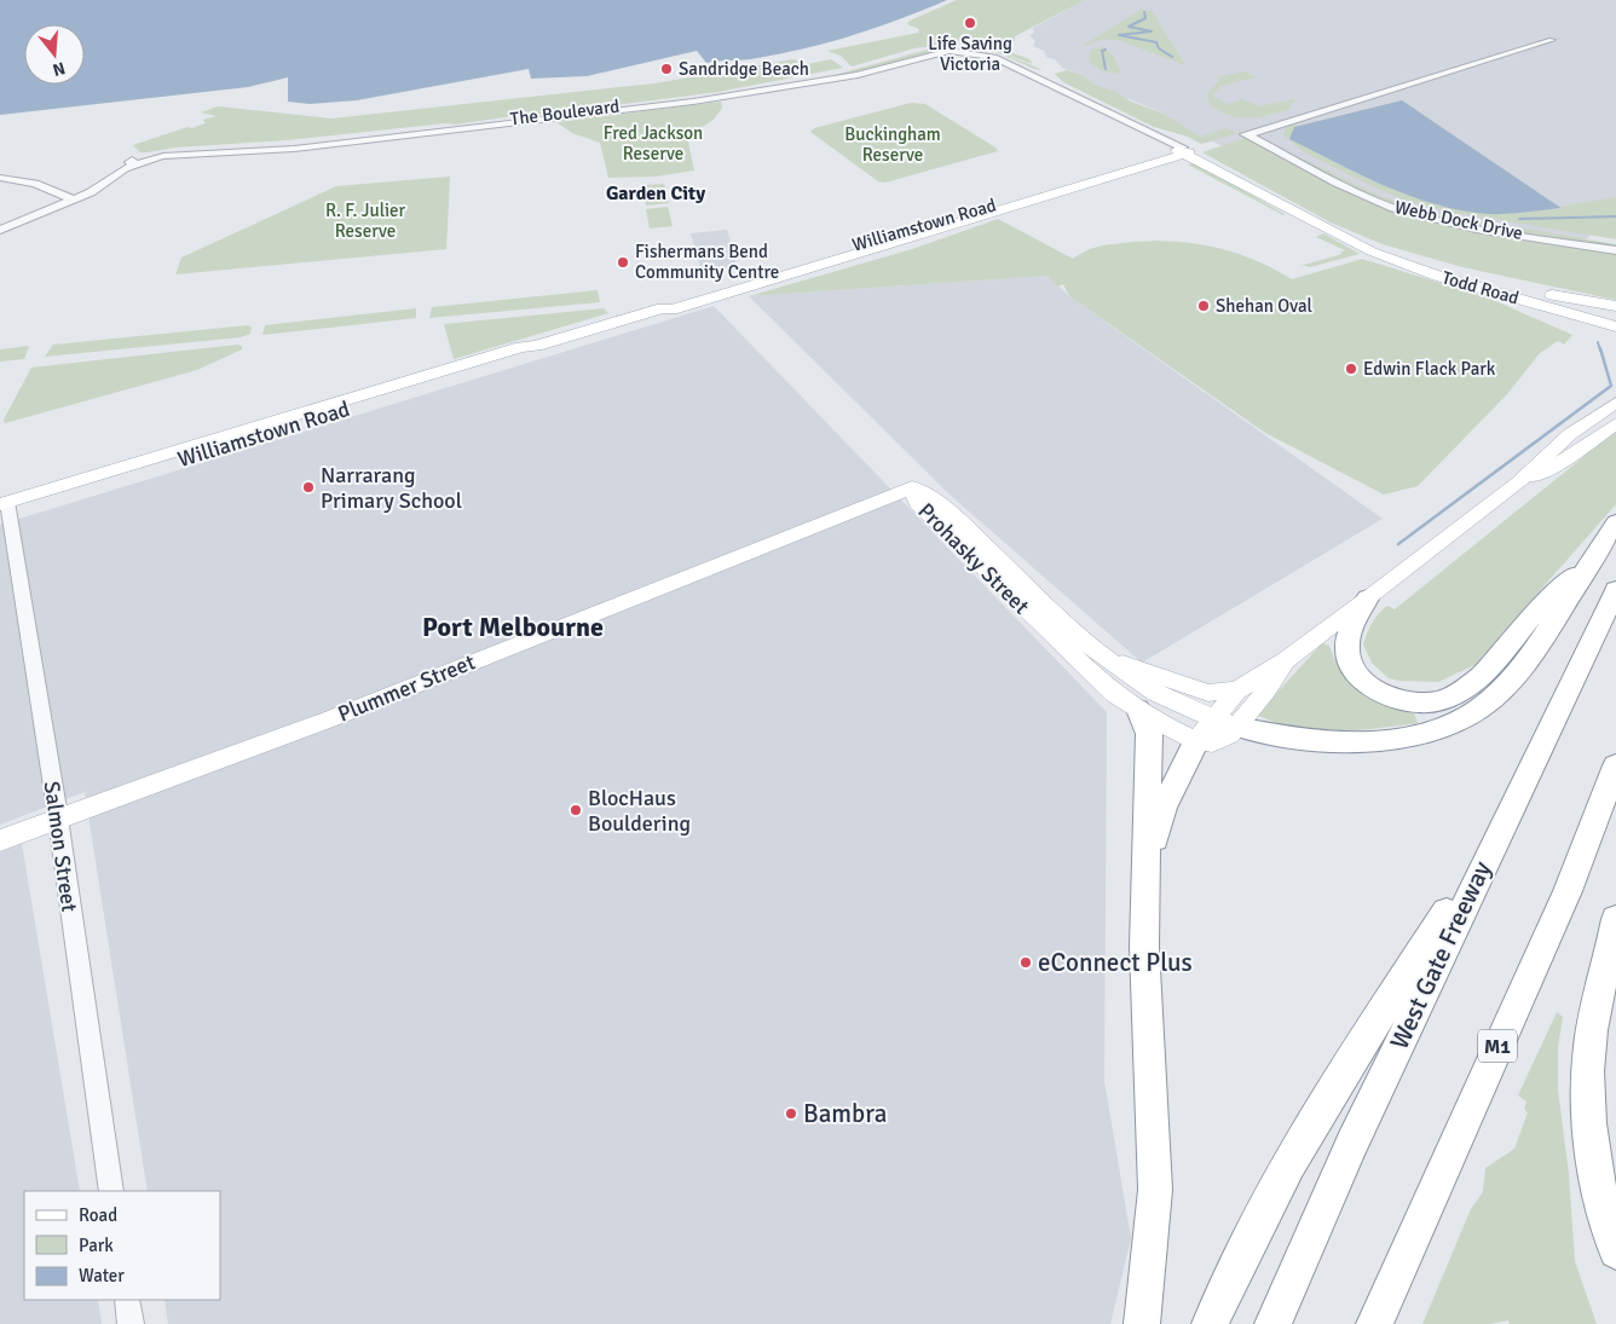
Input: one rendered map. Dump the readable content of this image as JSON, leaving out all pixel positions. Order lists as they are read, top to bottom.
{
  "streets": {
    "highway": ["West Gate Freeway", "M1"],
    "main road": [
      "Williamstown Road",
      "Todd Road",
      "Prohasky Street",
      "Plummer Street"
    ],
    "street": ["The Boulevard", "Webb Dock Drive", "Salmon Street"]
  },
  "crossings": [
    ["The Boulevard", "Todd Road"],
    ["Williamstown Road", "Todd Road"],
    ["Williamstown Road", "Salmon Street"],
    ["Prohasky Street", "Plummer Street"],
    ["Plummer Street", "Salmon Street"]
  ],
  "districts": ["Garden City", "Port Melbourne"],
  "parks": ["Fred Jackson Reserve", "Buckingham Reserve", "R. F. Julier Reserve"],
  "places": [
    "Life Saving Victoria",
    "Sandridge Beach",
    "Fishermans Bend Community Centre",
    "Shehan Oval",
    "Edwin Flack Park",
    "Narrarang Primary School",
    "BlocHaus Bouldering",
    "eConnect Plus",
    "Bambra"
  ],
  "legend": ["Road", "Park", "Water"],
  "north": "bottom"
}
